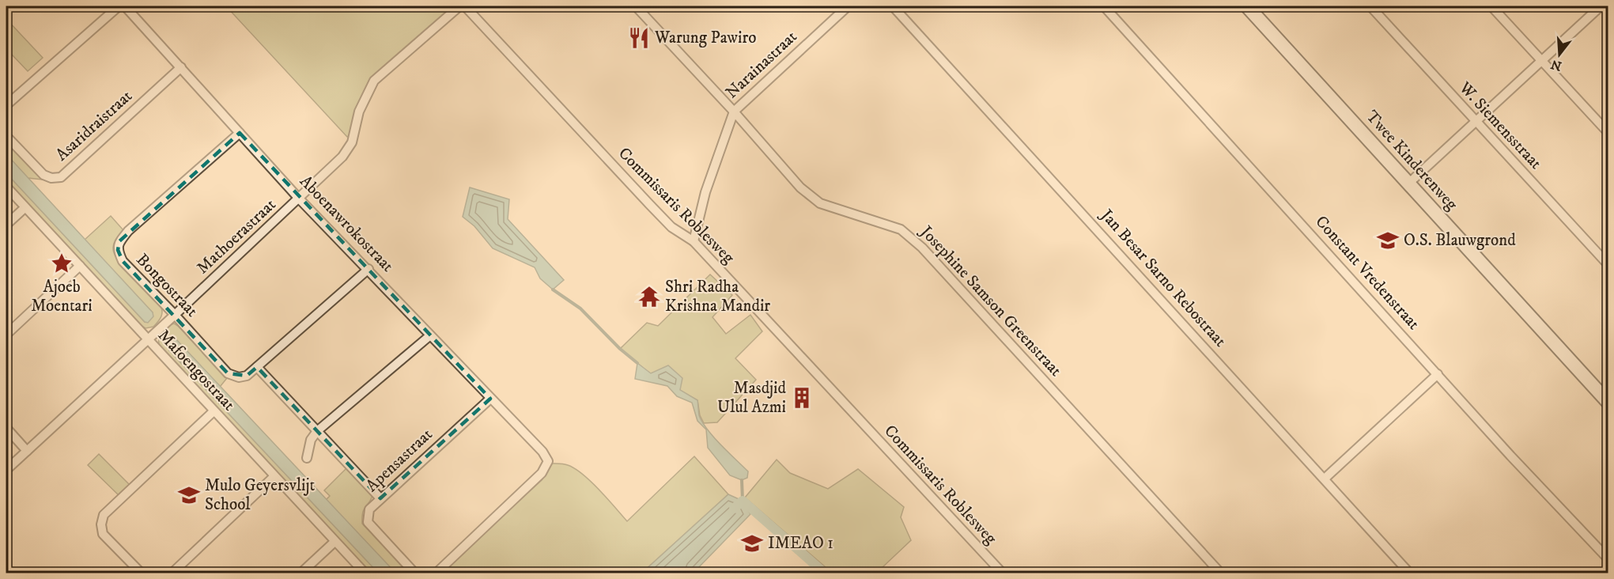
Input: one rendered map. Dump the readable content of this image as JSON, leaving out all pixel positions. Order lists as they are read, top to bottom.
{
  "streets": {
    "street": [
      "Narainastraat",
      "Asaridraistraat",
      "W. Siemensstraat",
      "Twee Kinderenweg",
      "Commissaris Roblesweg",
      "Aboenawrokostraat",
      "Mathoerastraat",
      "Constant Vredenstraat",
      "Jan Besar Sarno Rebostraat",
      "Bongostraat",
      "Josephine Samson Greenstraat",
      "Mafoengostraat",
      "Apensastraat"
    ]
  },
  "crossings": [
    ["Narainastraat", "Commissaris Roblesweg"],
    ["Narainastraat", "Josephine Samson Greenstraat"],
    ["Asaridraistraat", "Aboenawrokostraat"],
    ["Aboenawrokostraat", "Mathoerastraat"],
    ["Aboenawrokostraat", "Bongostraat"],
    ["Aboenawrokostraat", "Apensastraat"],
    ["Mathoerastraat", "Bongostraat"],
    ["Mathoerastraat", "Mafoengostraat"]
  ],
  "places": {
    "restaurant": ["Warung Pawiro"],
    "school or university": ["O.S. Blauwgrond", "Mulo Geyersvlijt School", "IMEAO 1"],
    "place": ["Ajoeb Moentari"],
    "temple": ["Shri Radha Krishna Mandir"],
    "building": ["Masdjid Ulul Azmi"]
  },
  "north": "bottom"
}
